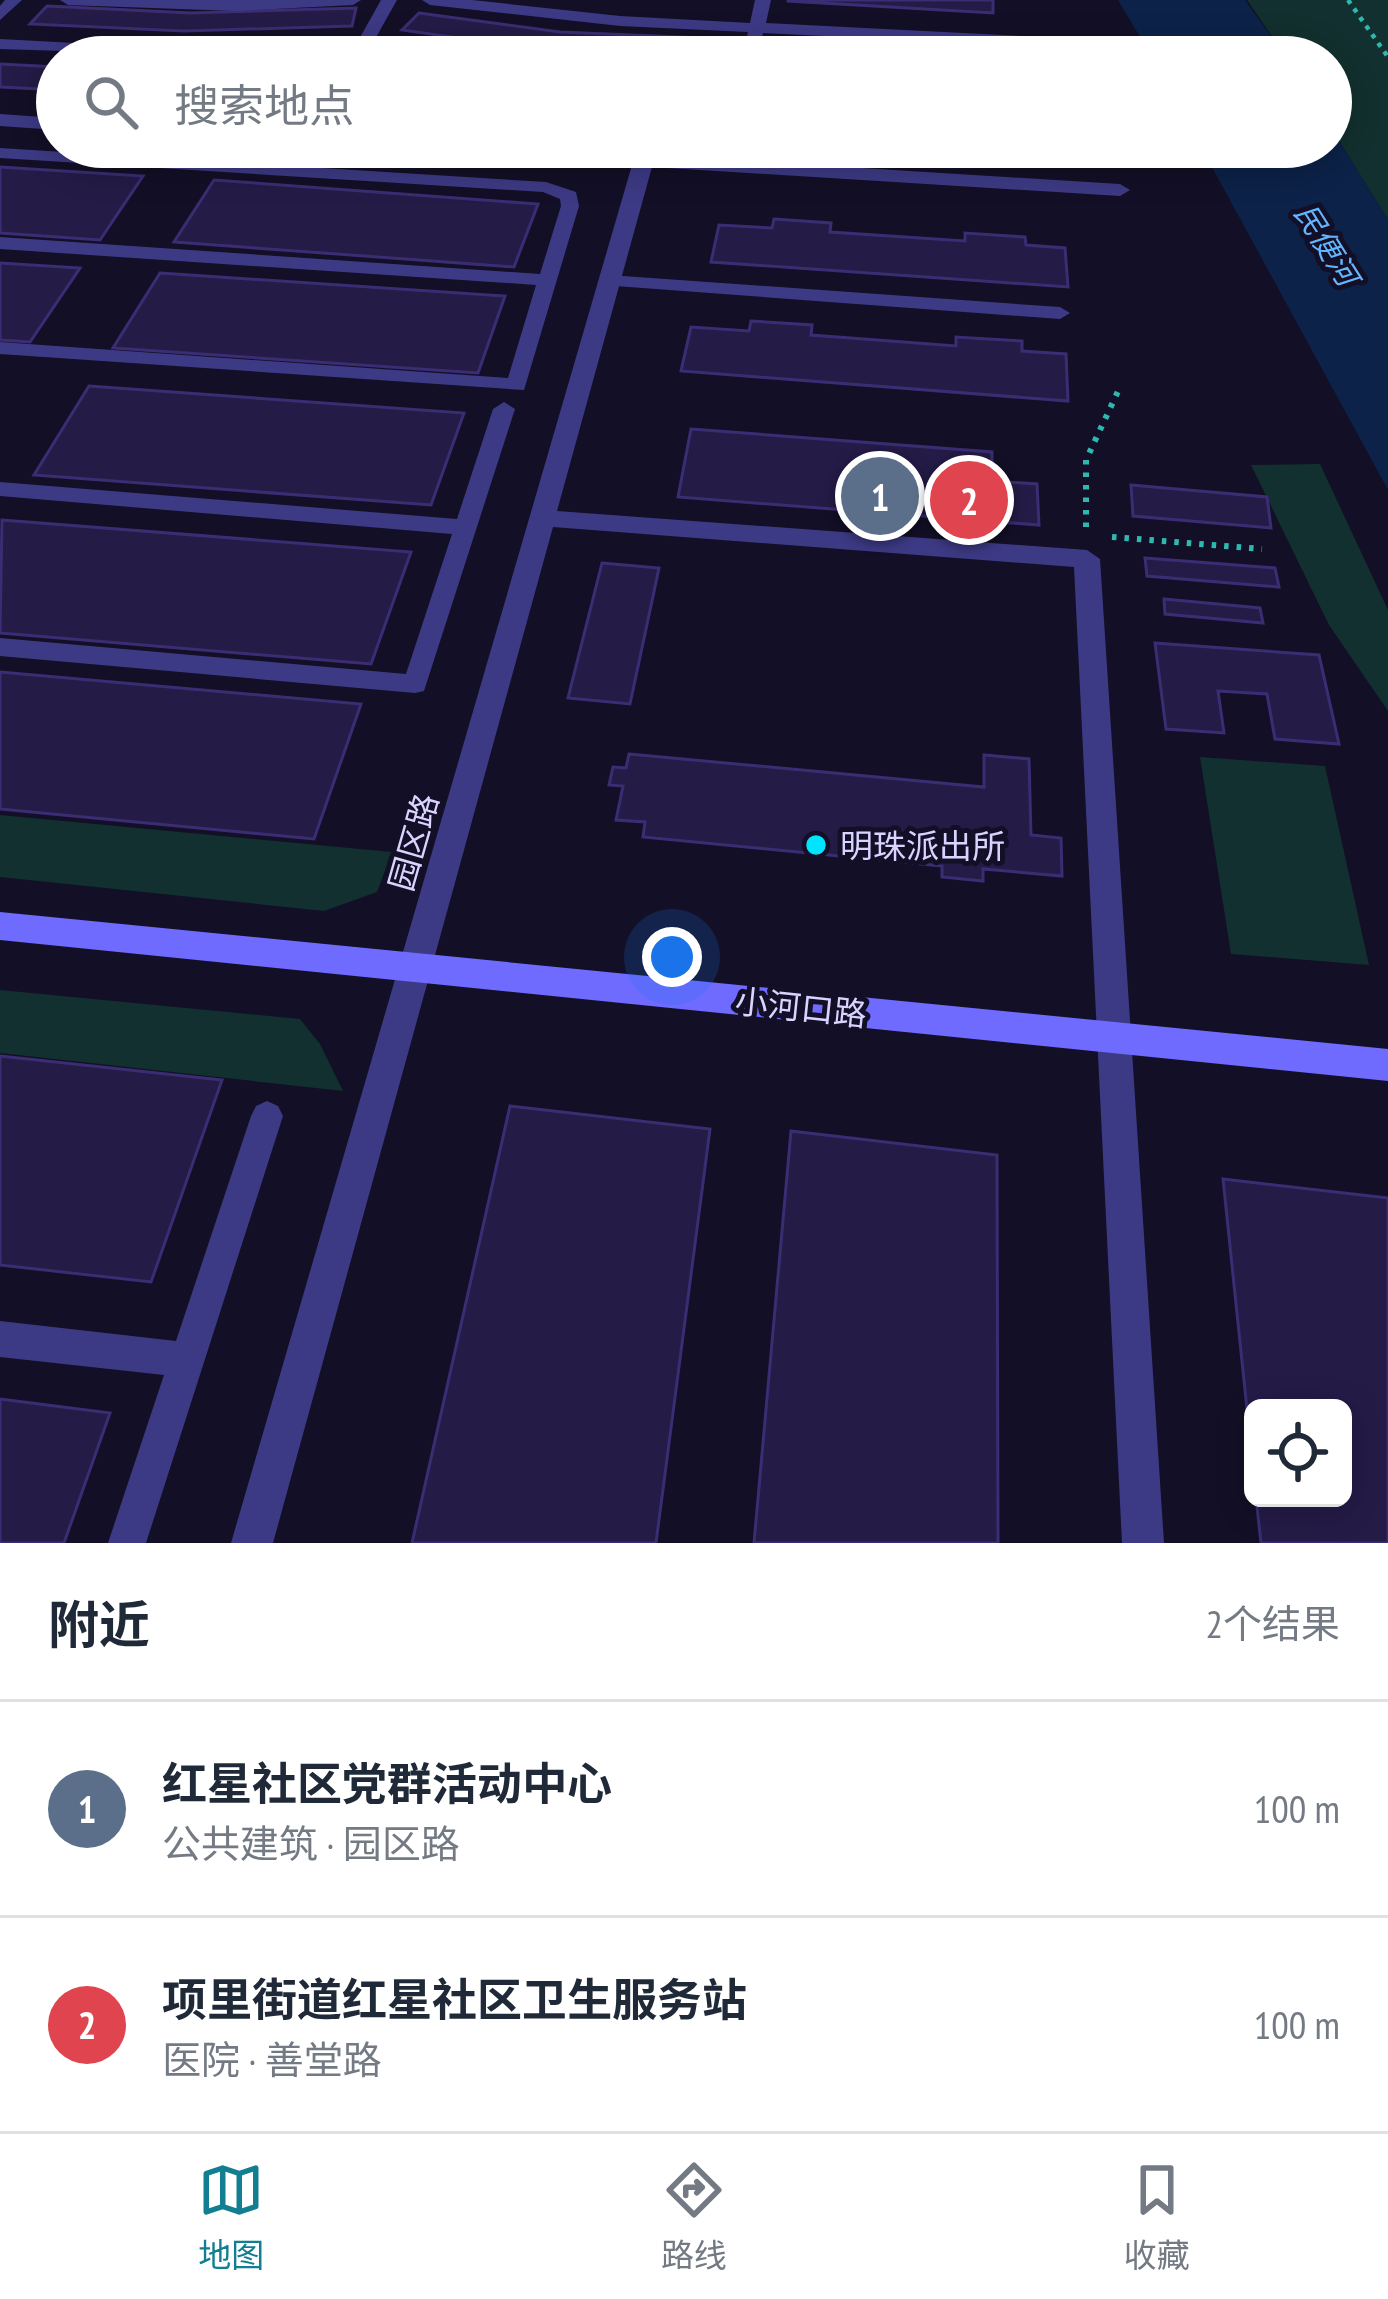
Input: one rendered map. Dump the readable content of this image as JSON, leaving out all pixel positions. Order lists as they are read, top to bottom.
{
  "streets": {
    "street": ["园区路", "小河口路"]
  },
  "crossings": [
    ["园区路", "小河口路"]
  ],
  "water": ["民便河"],
  "places": ["明珠派出所"],
  "page": {
    "search": "搜索地点",
    "pins": ["1", "2"],
    "heading": ["附近", "2个结果"],
    "list": [
      {
        "mark": "1",
        "name": "红星社区党群活动中心",
        "note": "公共建筑 · 园区路",
        "value": "100 m"
      },
      {
        "mark": "2",
        "name": "项里街道红星社区卫生服务站",
        "note": "医院 · 善堂路",
        "value": "100 m"
      }
    ],
    "nav": ["地图", "路线", "收藏"]
  }
}
